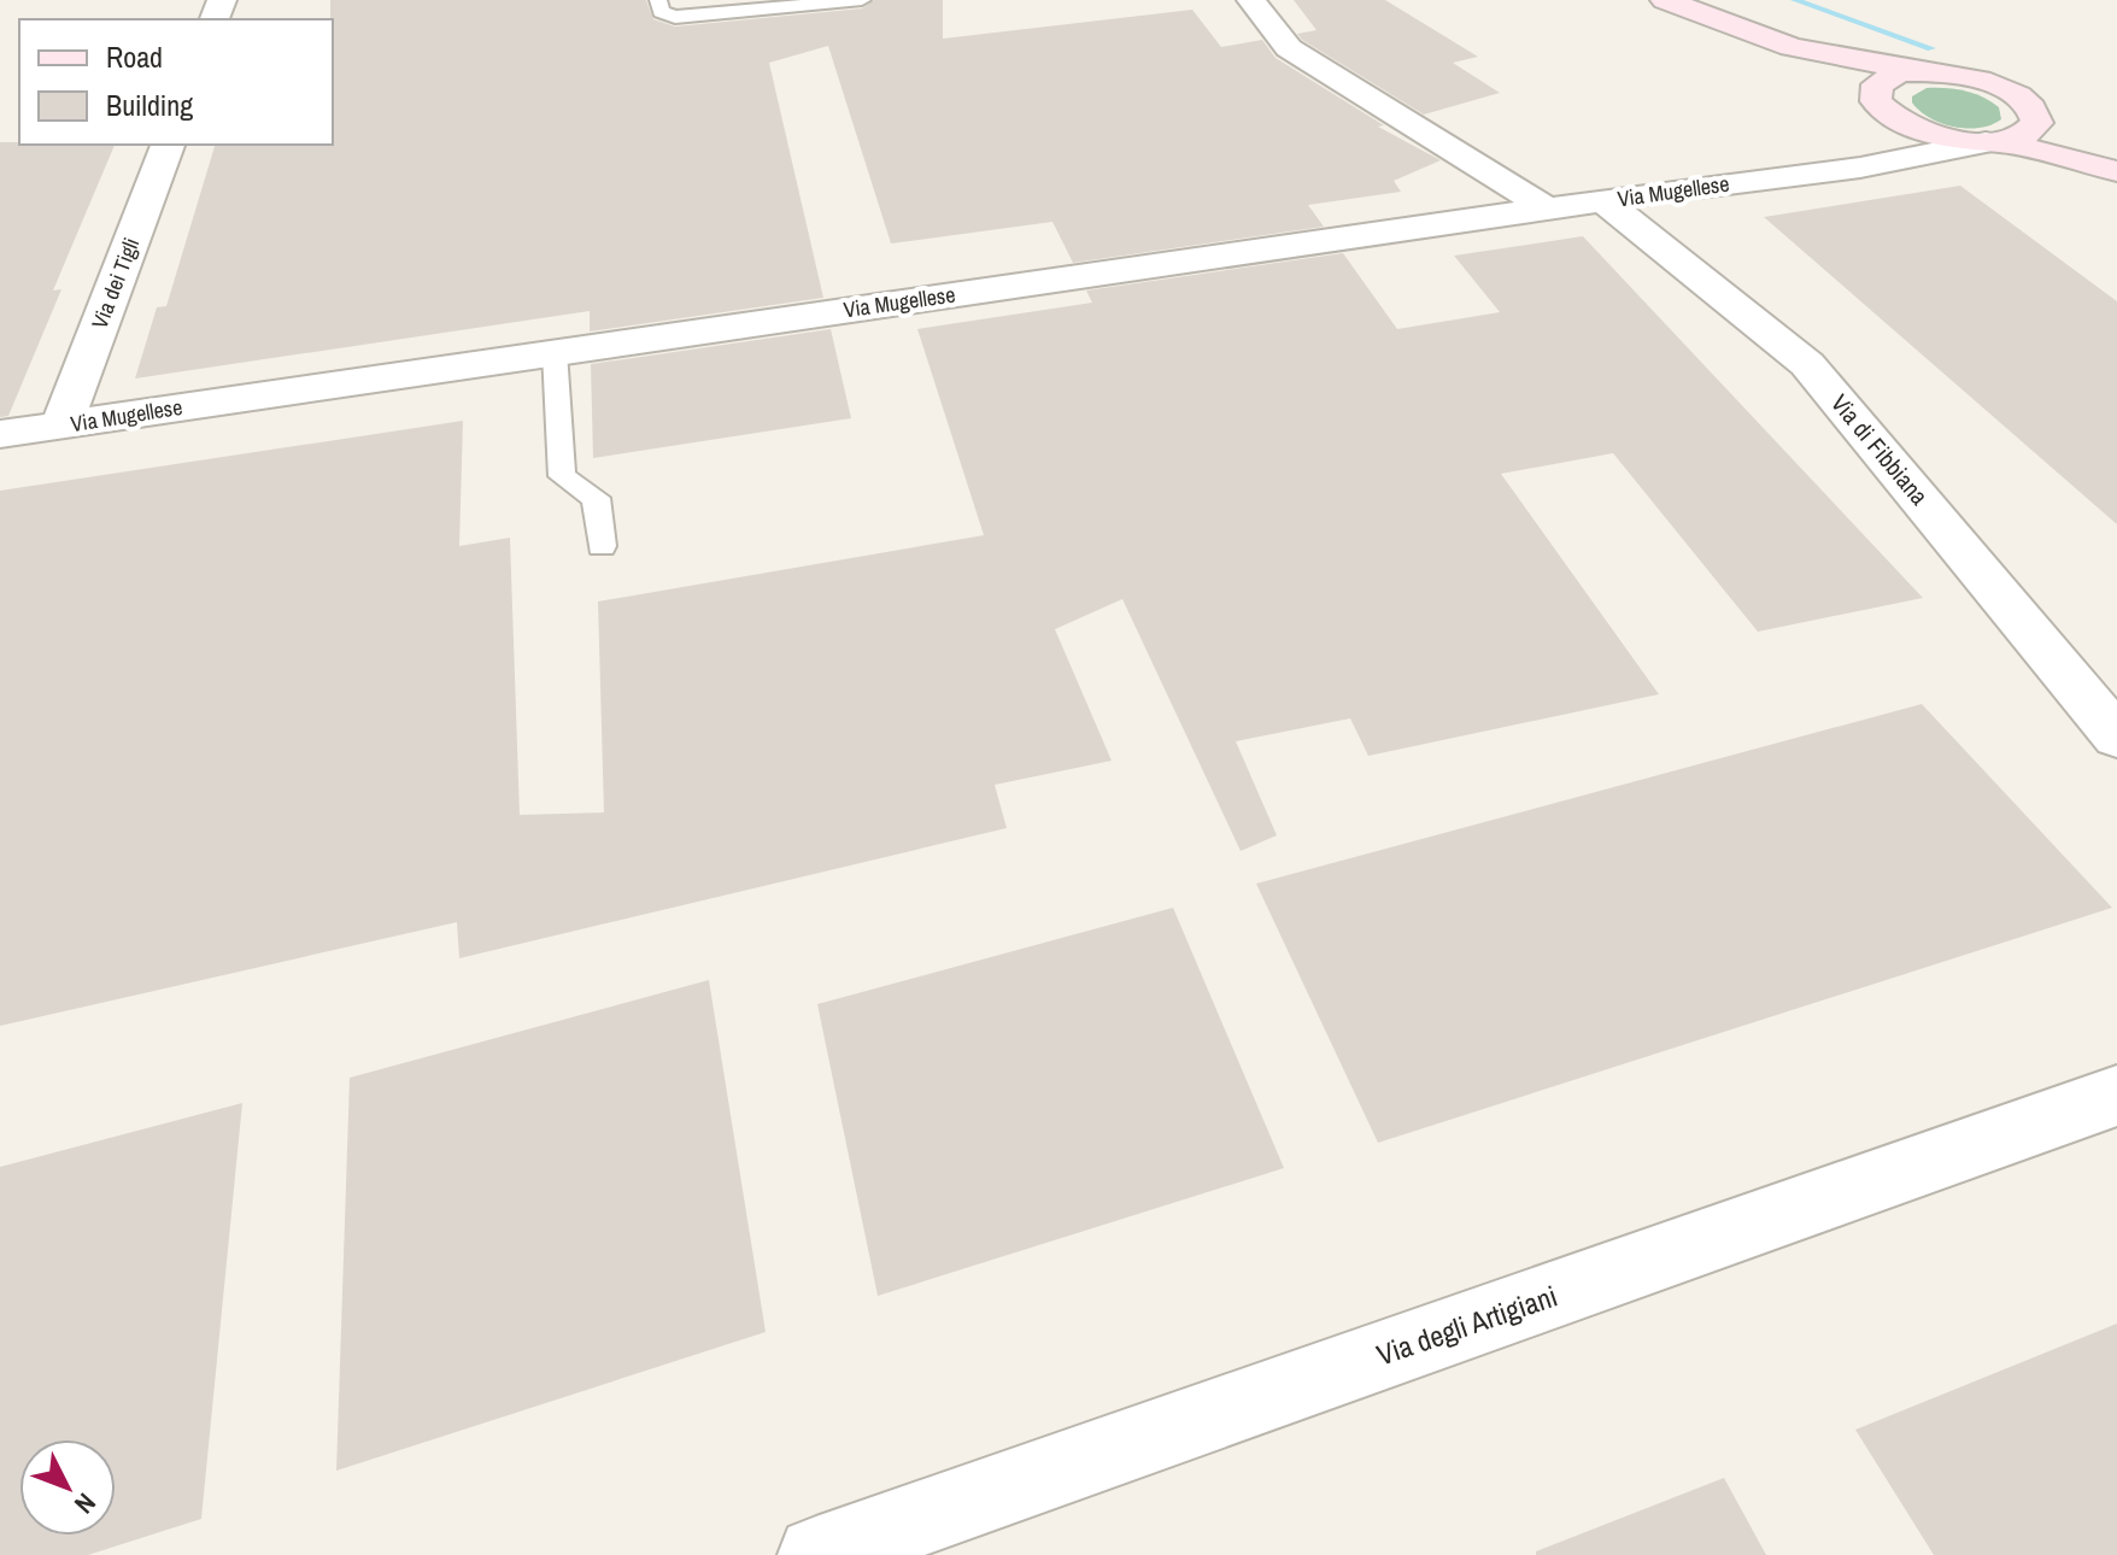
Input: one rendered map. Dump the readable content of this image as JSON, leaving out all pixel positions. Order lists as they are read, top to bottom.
{
  "streets": {
    "street": [
      "Via Mugellese",
      "Via dei Tigli",
      "Via di Fibbiana",
      "Via degli Artigiani"
    ]
  },
  "crossings": [
    ["Via Mugellese", "Via dei Tigli"],
    ["Via Mugellese", "Via di Fibbiana"]
  ],
  "legend": ["Road", "Building"],
  "north": "bottom right"
}
